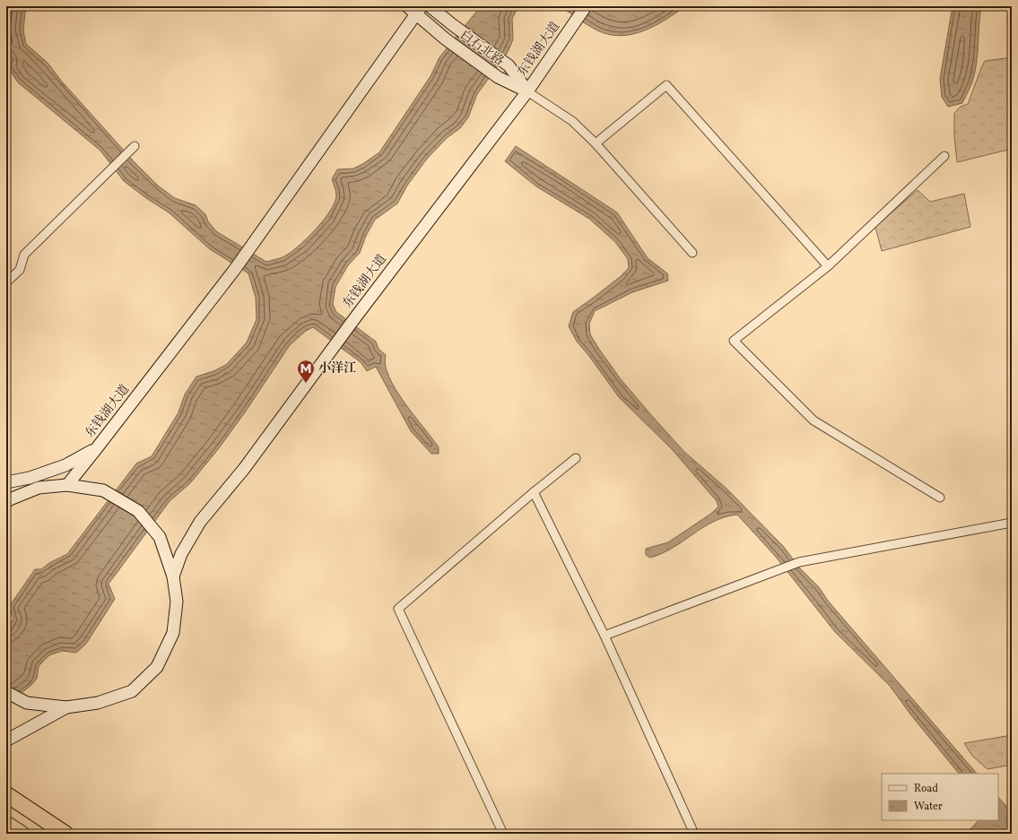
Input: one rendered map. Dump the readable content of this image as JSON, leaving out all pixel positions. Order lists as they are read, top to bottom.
{
  "streets": {
    "main road": ["白石北路", "东钱湖大道"]
  },
  "crossings": [
    ["白石北路", "东钱湖大道"]
  ],
  "places": {
    "metro station": ["小洋江"]
  },
  "legend": ["Road", "Water"]
}
